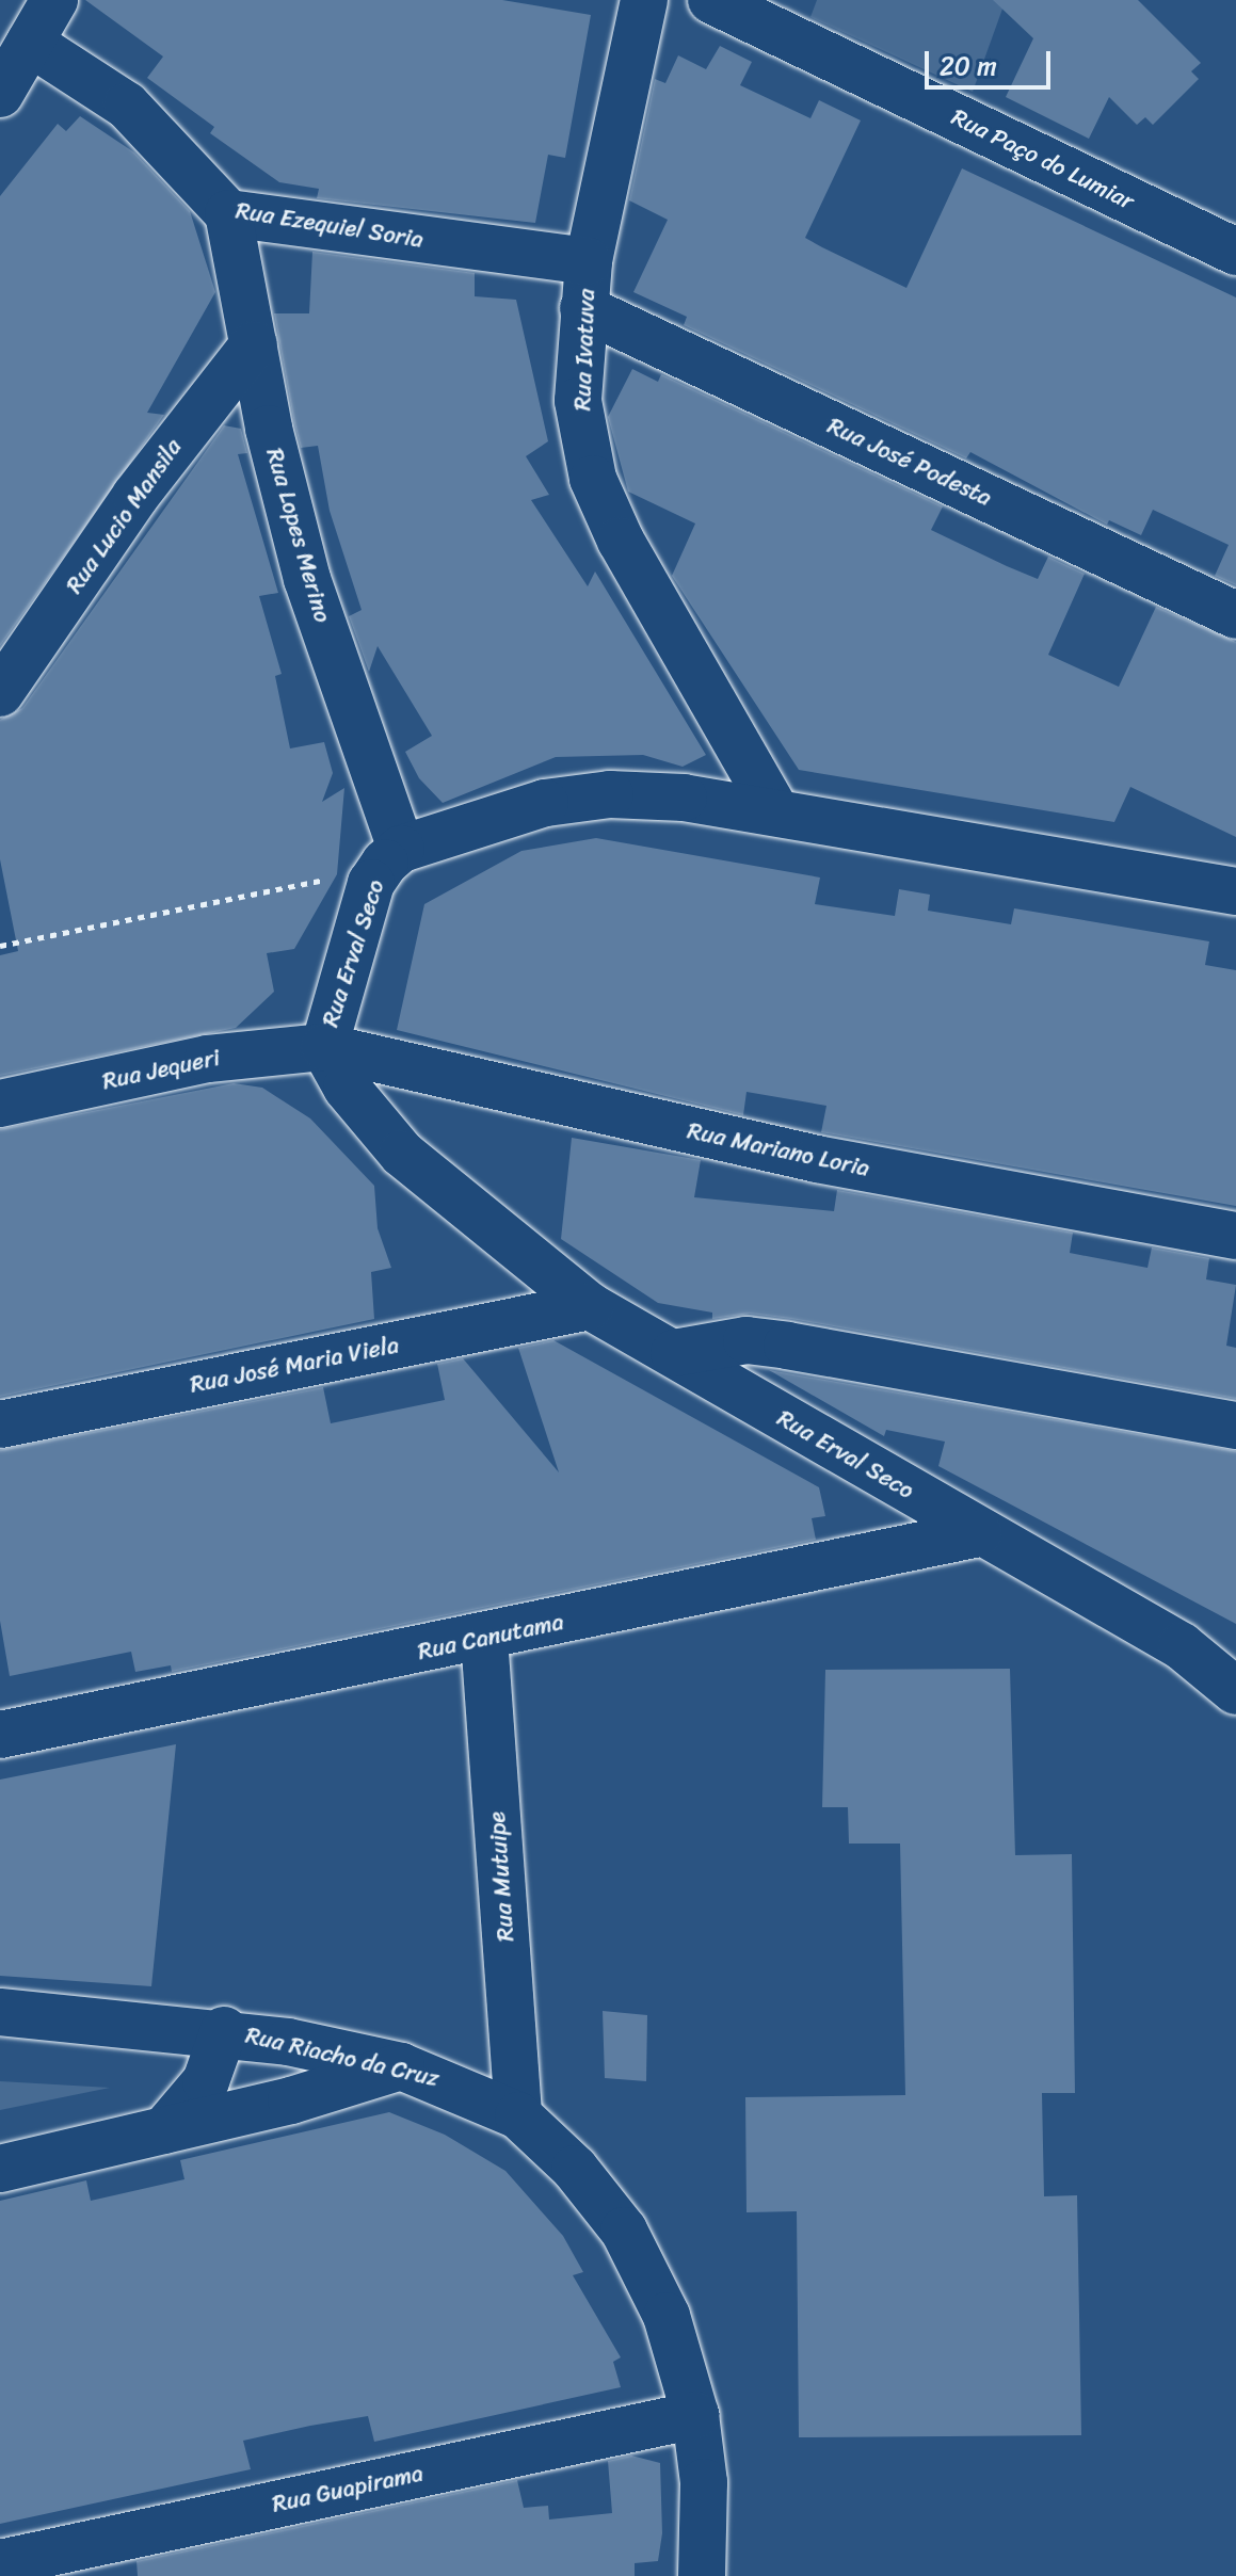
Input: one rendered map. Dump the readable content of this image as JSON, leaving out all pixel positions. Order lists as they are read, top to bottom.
{
  "streets": {
    "street": [
      "Rua Paço do Lumiar",
      "Rua Ezequiel Soria",
      "Rua Ivatuva",
      "Rua José Podesta",
      "Rua Lucio Mansila",
      "Rua Lopes Merino",
      "Rua Erval Seco",
      "Rua Jequeri",
      "Rua Mariano Loria",
      "Rua José Maria Viela",
      "Rua Canutama",
      "Rua Mutuipe",
      "Rua Riacho da Cruz",
      "Rua Guapirama"
    ]
  },
  "crossings": [
    ["Rua Ezequiel Soria", "Rua Ivatuva"],
    ["Rua Ezequiel Soria", "Rua Lopes Merino"],
    ["Rua Ivatuva", "Rua José Podesta"],
    ["Rua Lucio Mansila", "Rua Lopes Merino"],
    ["Rua Lopes Merino", "Rua Erval Seco"],
    ["Rua Erval Seco", "Rua Jequeri"],
    ["Rua Erval Seco", "Rua Mariano Loria"],
    ["Rua Erval Seco", "Rua José Maria Viela"],
    ["Rua Erval Seco", "Rua Canutama"],
    ["Rua Jequeri", "Rua Mariano Loria"],
    ["Rua Canutama", "Rua Mutuipe"],
    ["Rua Mutuipe", "Rua Riacho da Cruz"],
    ["Rua Riacho da Cruz", "Rua Guapirama"]
  ],
  "scale_bar": "20 m"
}
